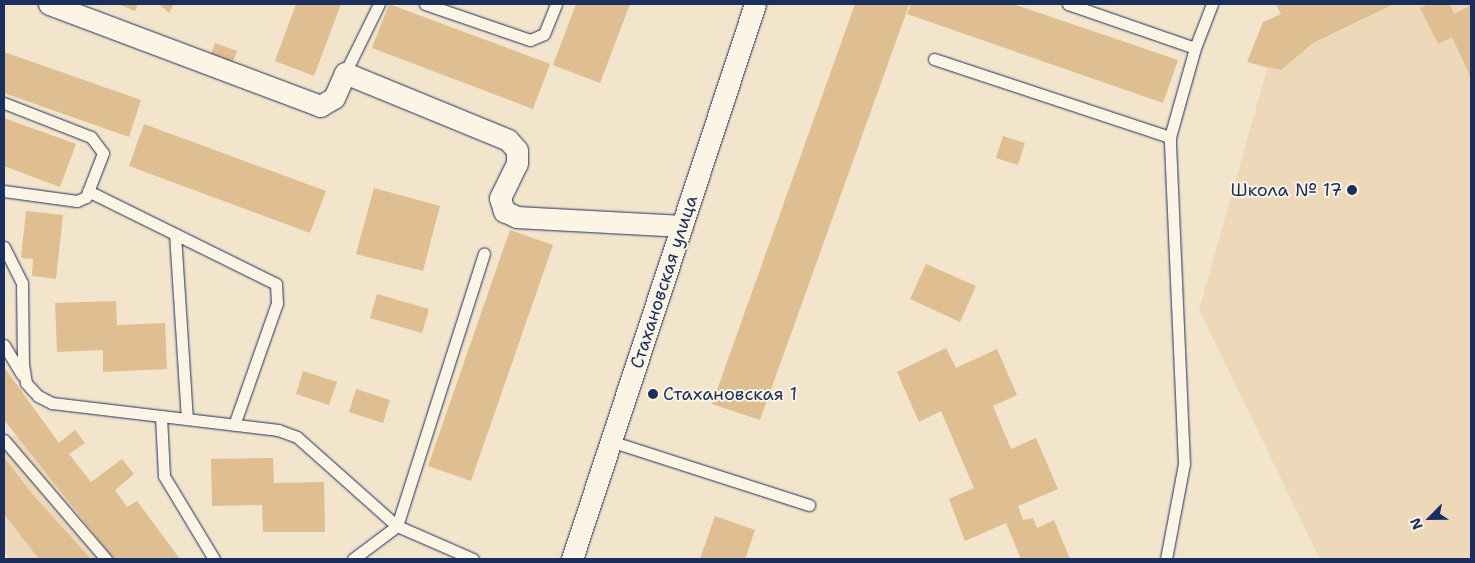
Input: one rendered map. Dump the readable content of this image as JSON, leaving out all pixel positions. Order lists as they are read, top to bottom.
{
  "streets": {
    "street": ["Стахановская улица"]
  },
  "places": ["Школа № 17", "Стахановская 1"],
  "north": "bottom left"
}
